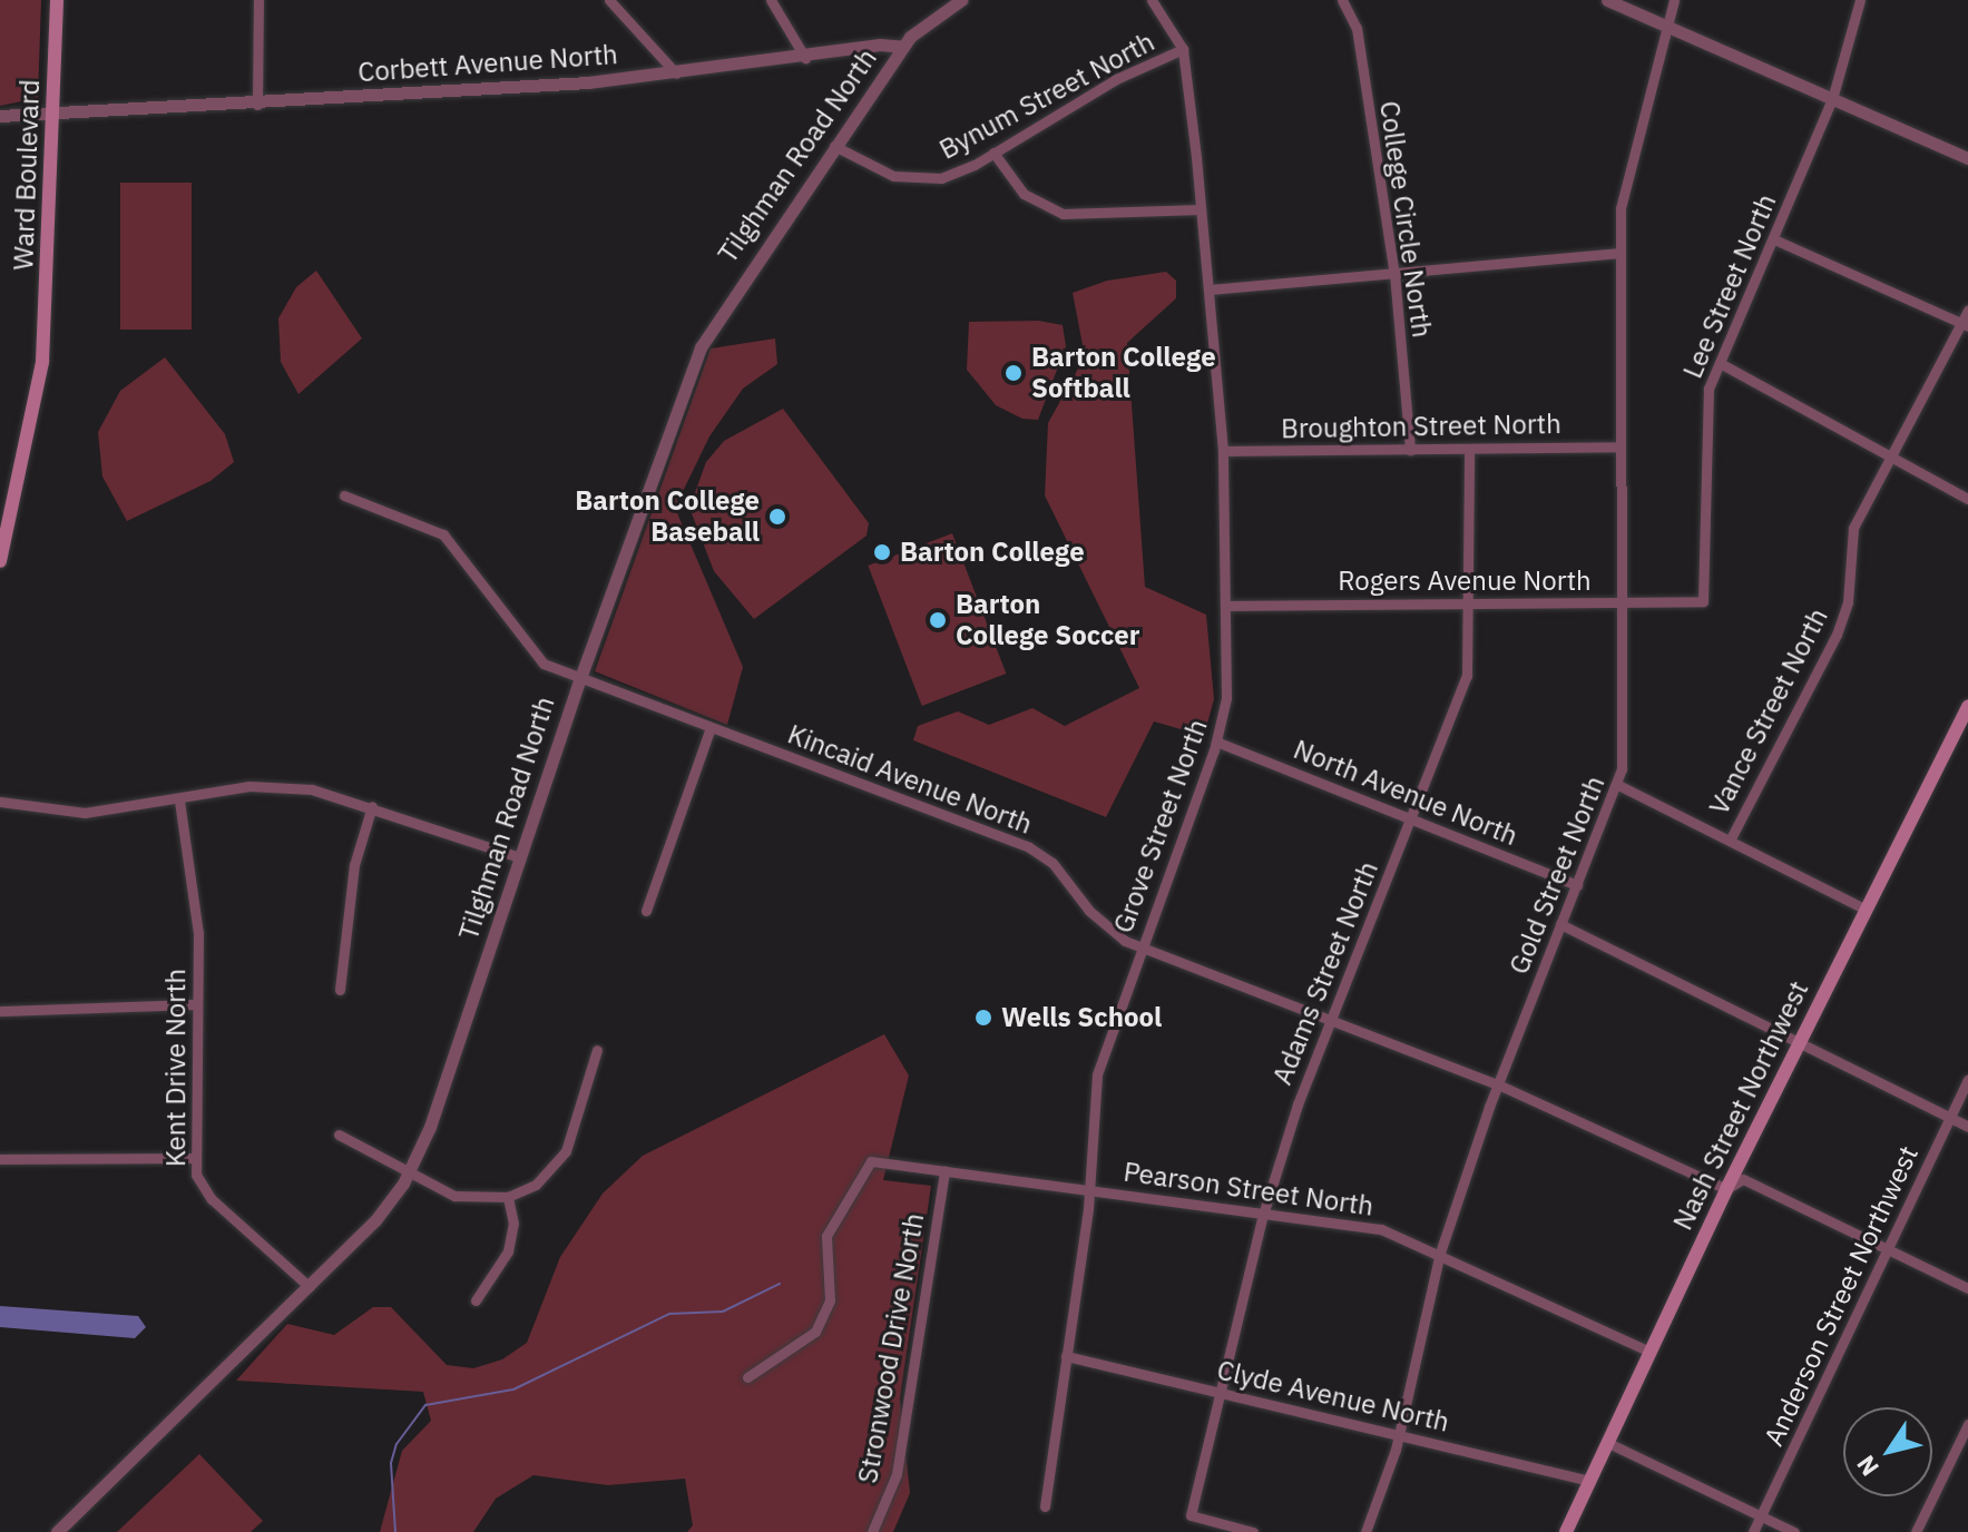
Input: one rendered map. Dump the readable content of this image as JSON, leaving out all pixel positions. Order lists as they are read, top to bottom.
{
  "streets": {
    "main road": ["Ward Boulevard", "Nash Street Northwest"],
    "street": [
      "Corbett Avenue North",
      "Bynum Street North",
      "Tilghman Road North",
      "College Circle North",
      "Lee Street North",
      "Broughton Street North",
      "Rogers Avenue North",
      "Vance Street North",
      "Kincaid Avenue North",
      "North Avenue North",
      "Grove Street North",
      "Gold Street North",
      "Adams Street North",
      "Kent Drive North",
      "Pearson Street North",
      "Anderson Street Northwest",
      "Stronwood Drive North",
      "Clyde Avenue North"
    ]
  },
  "crossings": [
    ["Corbett Avenue North", "Tilghman Road North"],
    ["Corbett Avenue North", "Ward Boulevard"],
    ["Bynum Street North", "Tilghman Road North"],
    ["Bynum Street North", "Grove Street North"],
    ["Tilghman Road North", "Kincaid Avenue North"],
    ["Tilghman Road North", "Kent Drive North"],
    ["College Circle North", "Broughton Street North"],
    ["Lee Street North", "Rogers Avenue North"],
    ["Broughton Street North", "Grove Street North"],
    ["Broughton Street North", "Gold Street North"],
    ["Broughton Street North", "Adams Street North"],
    ["Rogers Avenue North", "Grove Street North"],
    ["Rogers Avenue North", "Gold Street North"],
    ["Rogers Avenue North", "Adams Street North"],
    ["Kincaid Avenue North", "Grove Street North"],
    ["Kincaid Avenue North", "Gold Street North"],
    ["Kincaid Avenue North", "Adams Street North"],
    ["Kincaid Avenue North", "Nash Street Northwest"],
    ["North Avenue North", "Grove Street North"],
    ["North Avenue North", "Gold Street North"],
    ["North Avenue North", "Adams Street North"],
    ["Grove Street North", "Pearson Street North"],
    ["Grove Street North", "Clyde Avenue North"],
    ["Gold Street North", "Pearson Street North"],
    ["Gold Street North", "Clyde Avenue North"],
    ["Adams Street North", "Pearson Street North"],
    ["Adams Street North", "Clyde Avenue North"],
    ["Nash Street Northwest", "Pearson Street North"],
    ["Nash Street Northwest", "Clyde Avenue North"],
    ["Pearson Street North", "Stronwood Drive North"]
  ],
  "places": [
    "Barton College Softball",
    "Barton College Baseball",
    "Barton College",
    "Barton College Soccer",
    "Wells School"
  ],
  "north": "bottom left"
}
